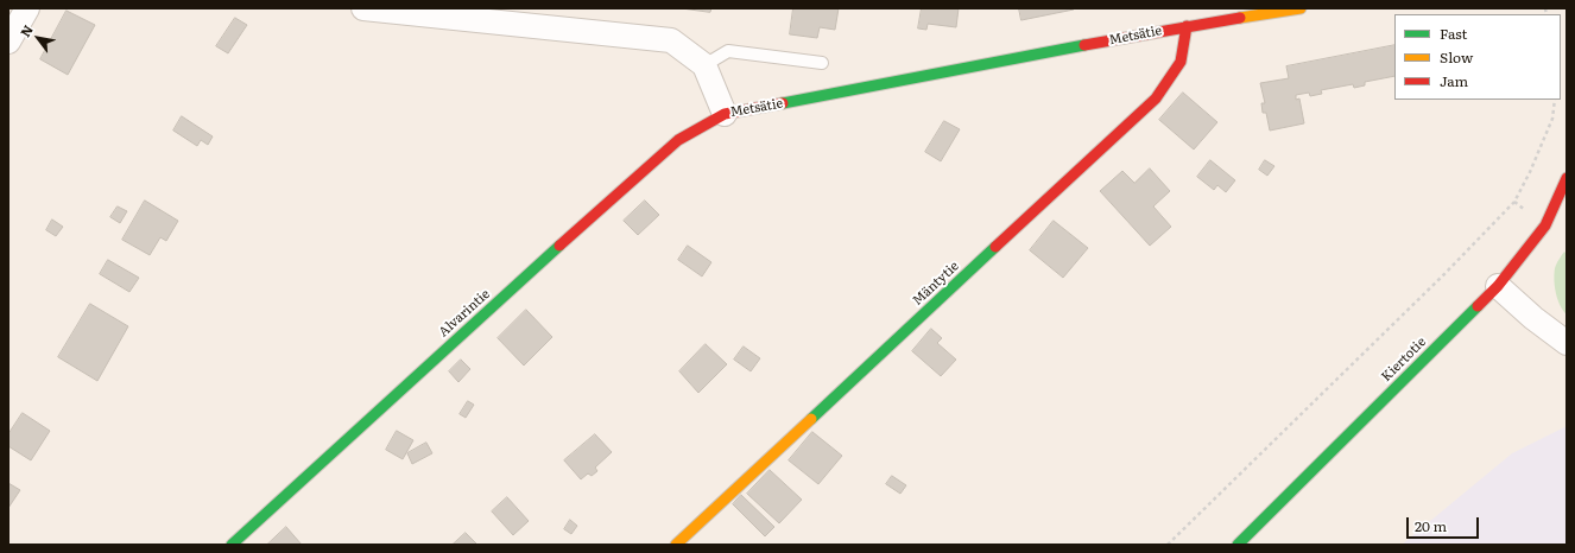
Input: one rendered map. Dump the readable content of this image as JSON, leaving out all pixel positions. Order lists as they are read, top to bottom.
{
  "streets": {
    "street": [
      "Metsätie",
      "Mäntytie",
      "Alvarintie",
      "Kiertotie"
    ]
  },
  "crossings": [
    ["Metsätie", "Mäntytie"],
    ["Metsätie", "Alvarintie"]
  ],
  "legend": ["Fast", "Slow", "Jam"],
  "scale_bar": "20 m",
  "north": "top left"
}
